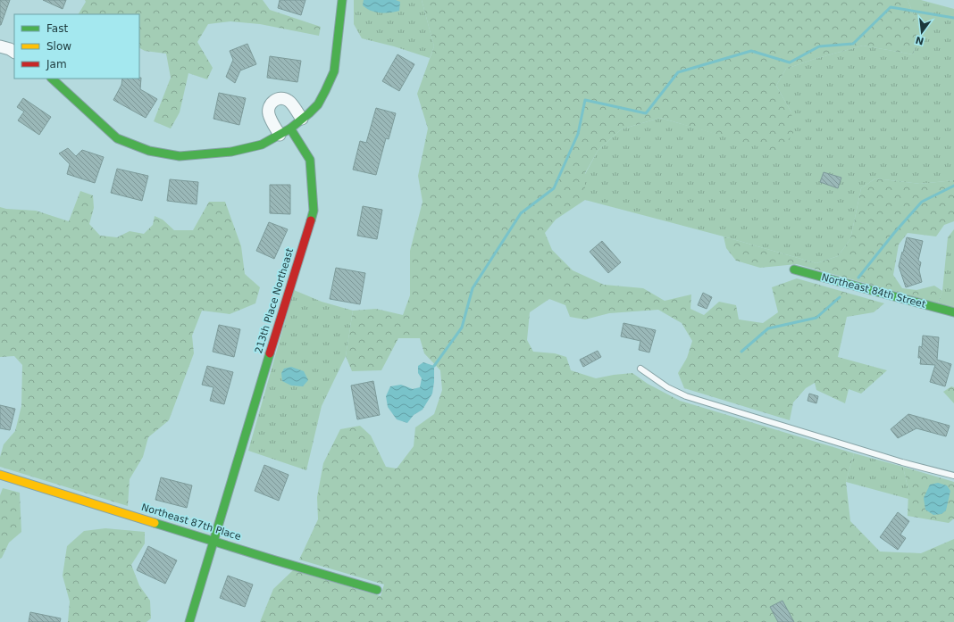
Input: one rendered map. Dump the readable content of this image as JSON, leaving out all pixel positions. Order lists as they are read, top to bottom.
{
  "streets": {
    "street": ["Northeast 84th Street", "213th Place Northeast", "Northeast 87th Place"]
  },
  "crossings": [
    ["213th Place Northeast", "Northeast 87th Place"]
  ],
  "legend": ["Fast", "Slow", "Jam"],
  "north": "bottom"
}
